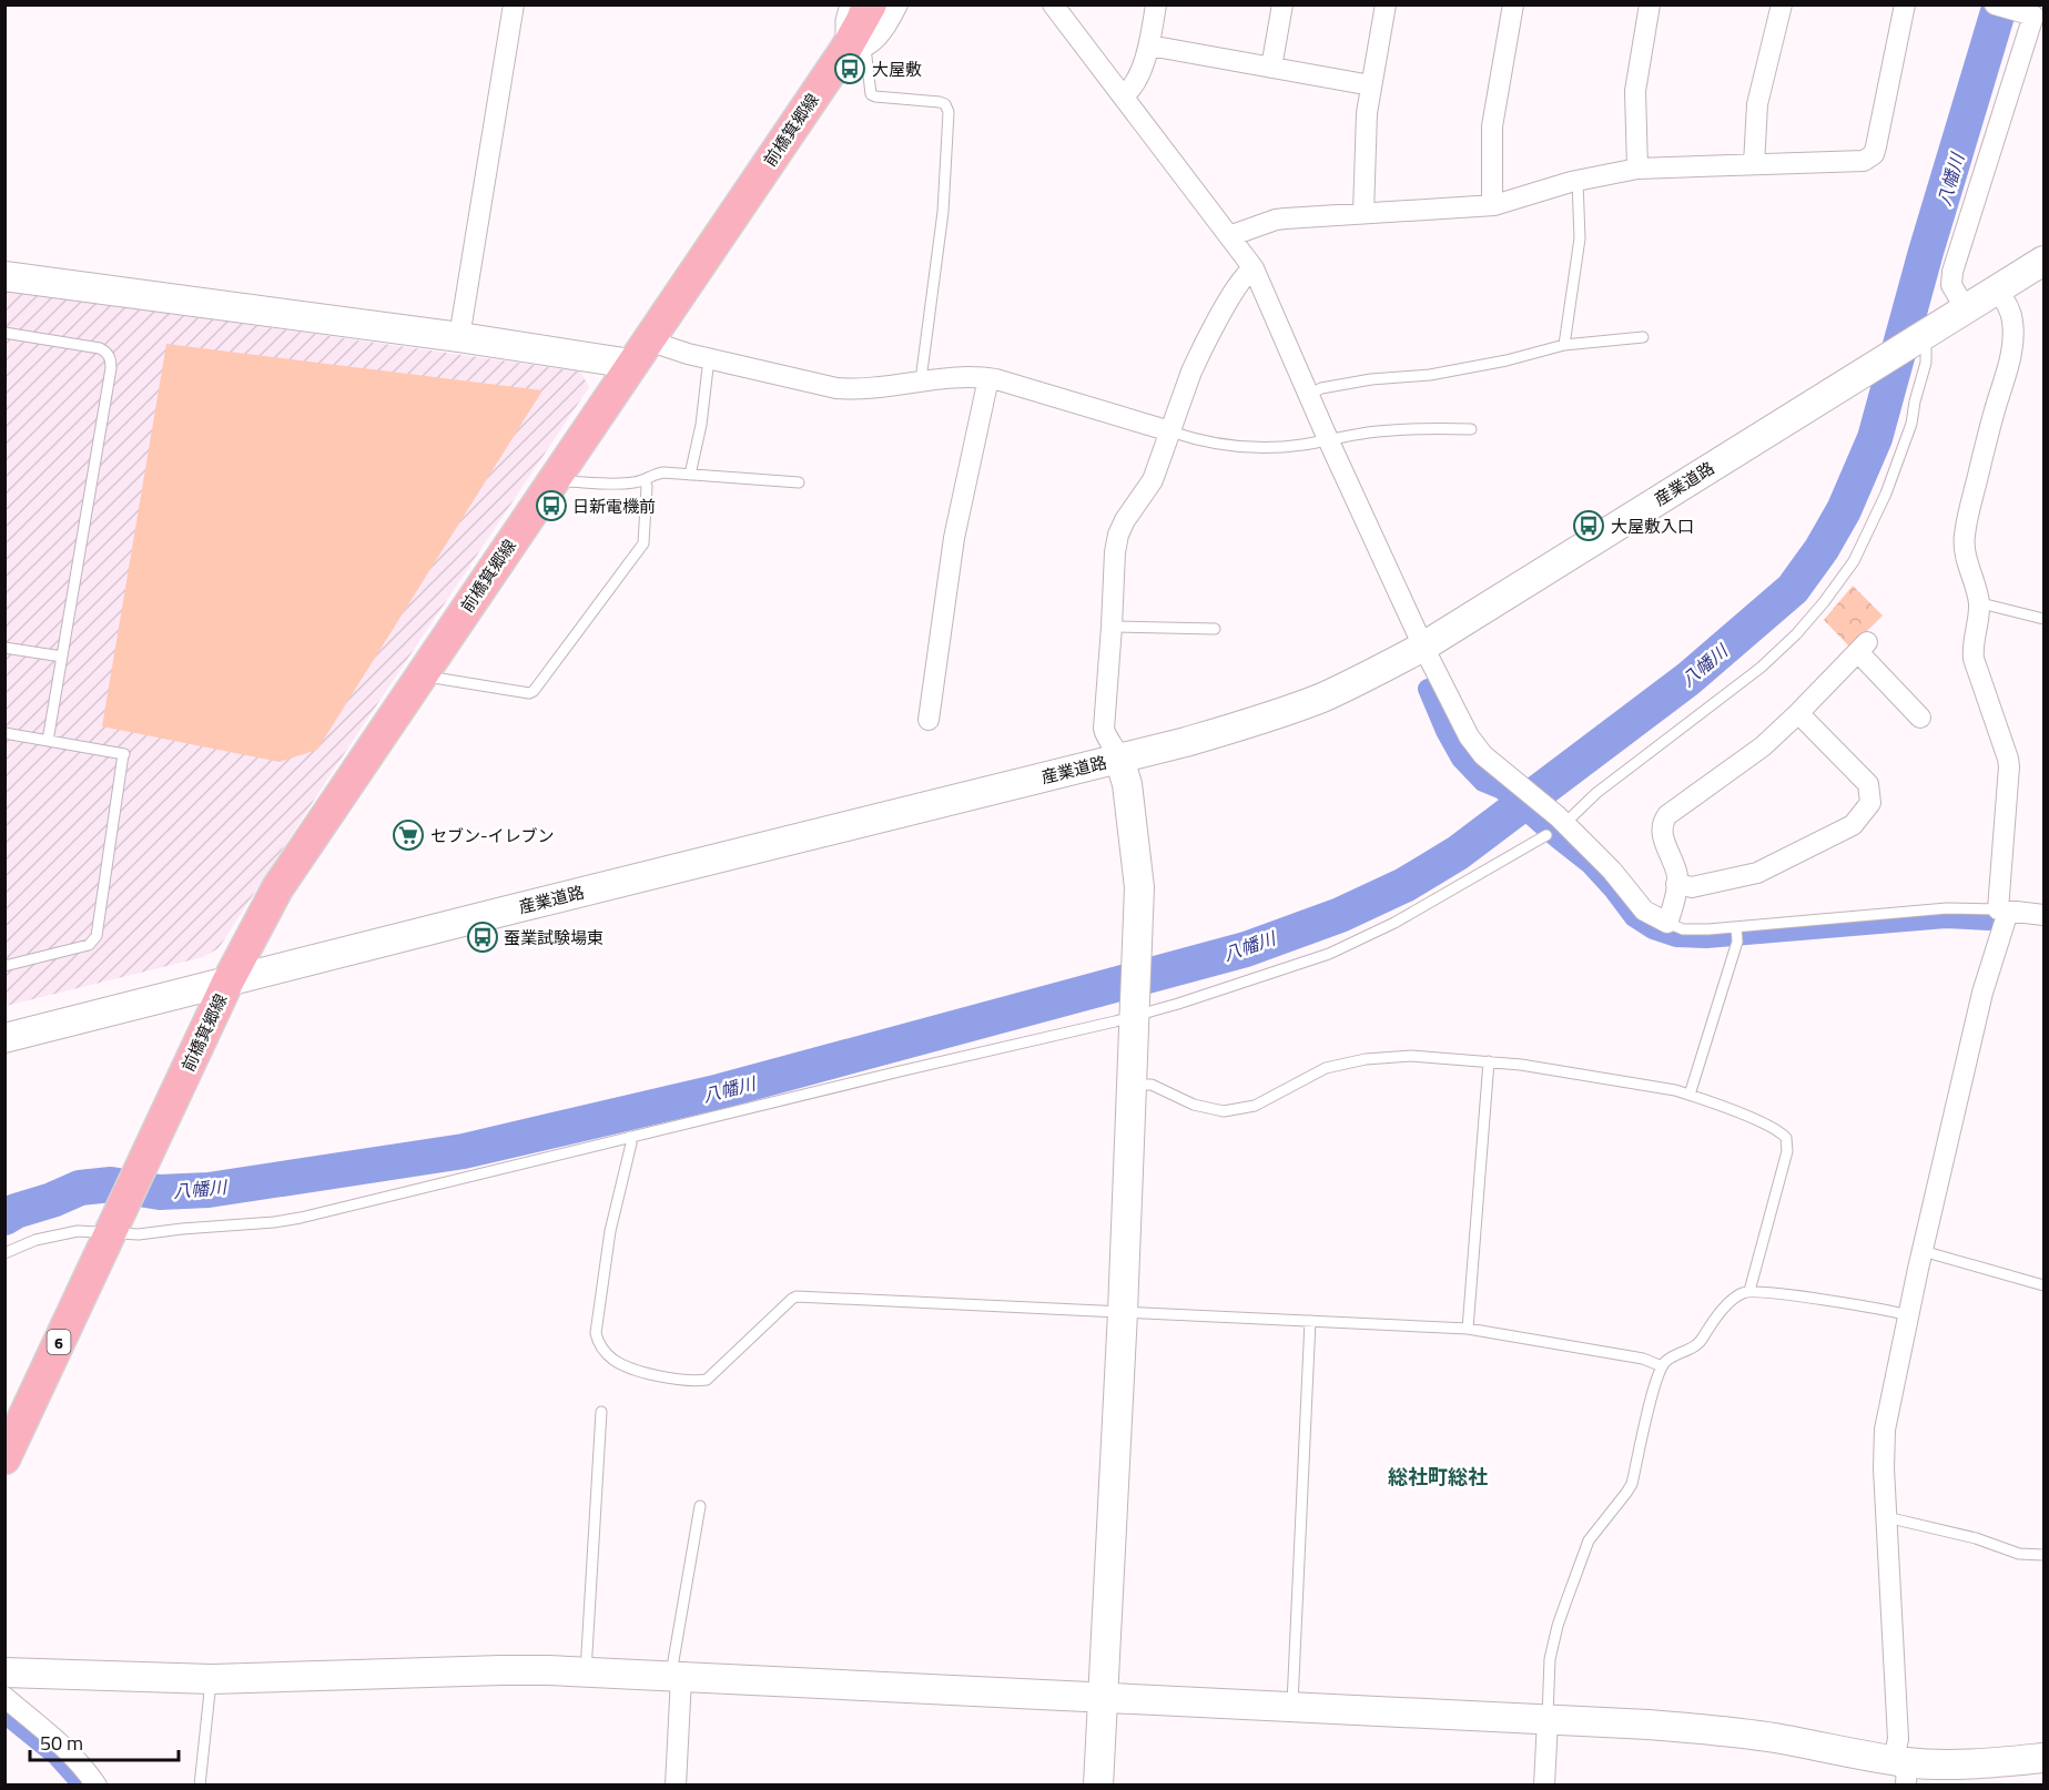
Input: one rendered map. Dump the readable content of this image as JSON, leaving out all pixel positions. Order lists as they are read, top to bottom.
{
  "streets": {
    "main road": ["前橋箕郷線", "6"],
    "street": ["産業道路"]
  },
  "crossings": [
    ["前橋箕郷線", "産業道路"],
    ["前橋箕郷線", "6"]
  ],
  "districts": ["総社町総社"],
  "water": ["八幡川"],
  "places": {
    "bus stop": [
      "大屋敷",
      "日新電機前",
      "大屋敷入口",
      "蚕業試験場東"
    ],
    "supermarket": ["セブン-イレブン"]
  },
  "scale_bar": "50 m"
}
